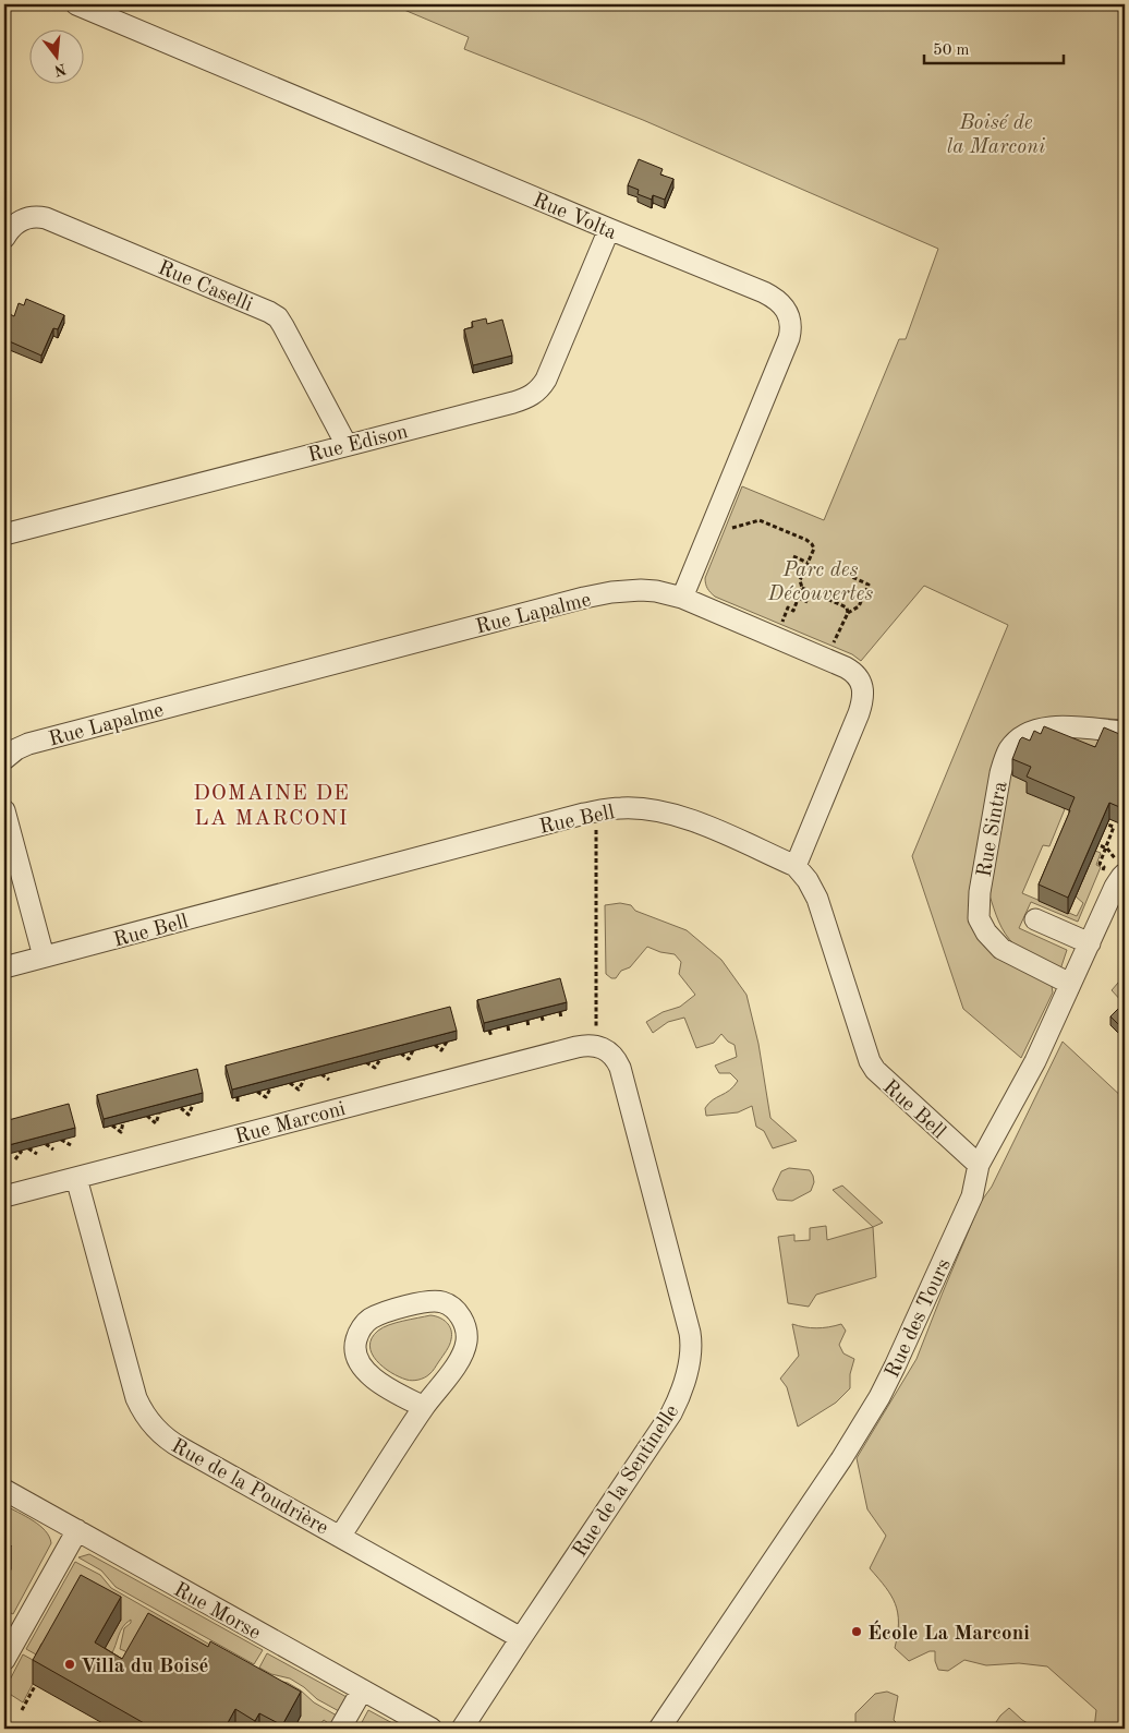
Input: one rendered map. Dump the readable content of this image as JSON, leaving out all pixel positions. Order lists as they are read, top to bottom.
{
  "streets": {
    "street": [
      "Rue Volta",
      "Rue Caselli",
      "Rue Edison",
      "Rue Lapalme",
      "Rue Bell",
      "Rue Sintra",
      "Rue Marconi",
      "Rue des Tours",
      "Rue de la Sentinelle",
      "Rue de la Poudrière",
      "Rue Morse"
    ]
  },
  "crossings": [
    ["Rue Volta", "Rue Edison"],
    ["Rue Volta", "Rue Lapalme"],
    ["Rue Caselli", "Rue Edison"],
    ["Rue Lapalme", "Rue Bell"],
    ["Rue Bell", "Rue des Tours"],
    ["Rue Sintra", "Rue des Tours"],
    ["Rue Marconi", "Rue de la Sentinelle"],
    ["Rue Marconi", "Rue de la Poudrière"],
    ["Rue de la Sentinelle", "Rue de la Poudrière"]
  ],
  "districts": ["DOMAINE DE LA MARCONI"],
  "parks": ["Boisé de la Marconi", "Parc des Découvertes"],
  "places": ["École La Marconi", "Villa du Boisé"],
  "scale_bar": "50 m",
  "north": "bottom"
}
